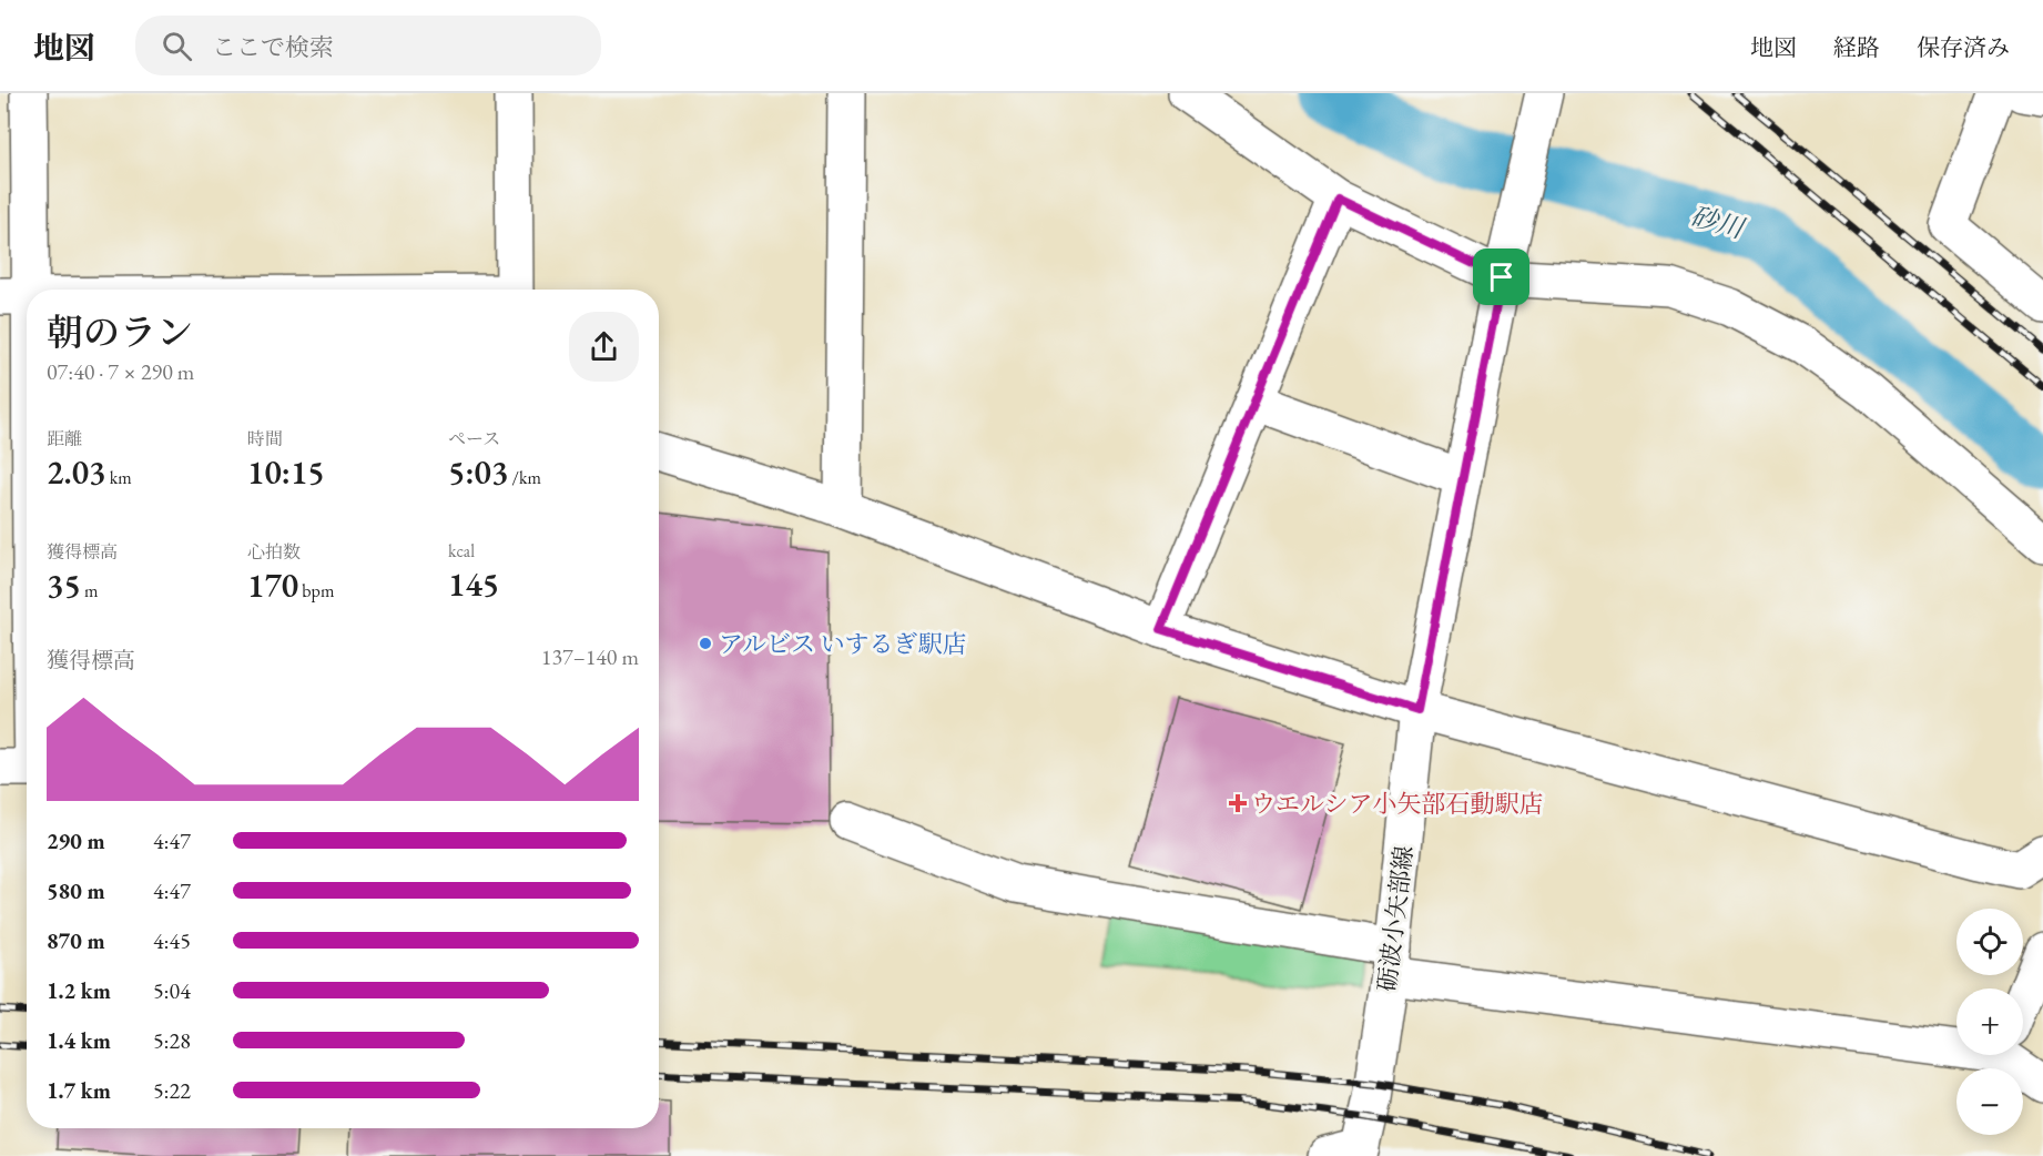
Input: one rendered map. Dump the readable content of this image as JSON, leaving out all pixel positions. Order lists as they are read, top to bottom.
{
  "streets": {
    "street": ["砺波小矢部線"]
  },
  "water": ["砂川"],
  "places": {
    "other": ["アルビス いするぎ駅店"],
    "health": ["ウエルシア小矢部石動駅店"]
  },
  "page": {
    "header": "地図",
    "search": "ここで検索",
    "nav": ["地図", "経路", "保存済み"],
    "heading": ["朝のラン", "07:40 · 7 × 290 m"],
    "stats": [
      ["距離", "2.03 km"],
      ["時間", "10:15"],
      ["ペース", "5:03 /km"],
      ["獲得標高", "35 m"],
      ["心拍数", "170 bpm"],
      ["kcal", "145"]
    ],
    "chart": ["獲得標高", "137–140 m"],
    "list": [
      {
        "name": "290 m",
        "note": "4:47"
      },
      {
        "name": "580 m",
        "note": "4:47"
      },
      {
        "name": "870 m",
        "note": "4:45"
      },
      {
        "name": "1.2 km",
        "note": "5:04"
      },
      {
        "name": "1.4 km",
        "note": "5:28"
      },
      {
        "name": "1.7 km",
        "note": "5:22"
      }
    ],
    "map_buttons": ["+", "−"]
  }
}
